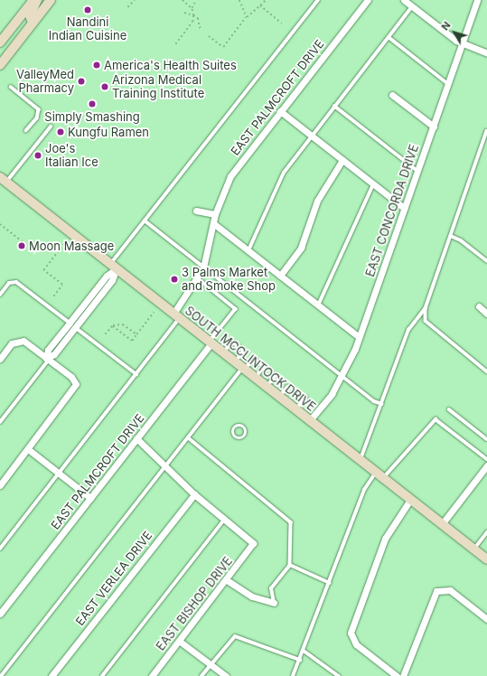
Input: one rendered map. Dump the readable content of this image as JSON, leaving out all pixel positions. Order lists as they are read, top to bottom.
{
  "streets": {
    "main road": ["SOUTH MCCLINTOCK DRIVE"],
    "street": [
      "EAST PALMCROFT DRIVE",
      "EAST CONCORDA DRIVE",
      "EAST VERLEA DRIVE",
      "EAST BISHOP DRIVE"
    ]
  },
  "crossings": [
    ["EAST PALMCROFT DRIVE", "SOUTH MCCLINTOCK DRIVE"],
    ["EAST CONCORDA DRIVE", "SOUTH MCCLINTOCK DRIVE"]
  ],
  "places": [
    "Nandini Indian Cuisine",
    "America's Health Suites",
    "ValleyMed Pharmacy",
    "Arizona Medical Training Institute",
    "Simply Smashing",
    "Kungfu Ramen",
    "Joe's Italian Ice",
    "Moon Massage",
    "3 Palms Market and Smoke Shop"
  ],
  "north": "top left"
}
